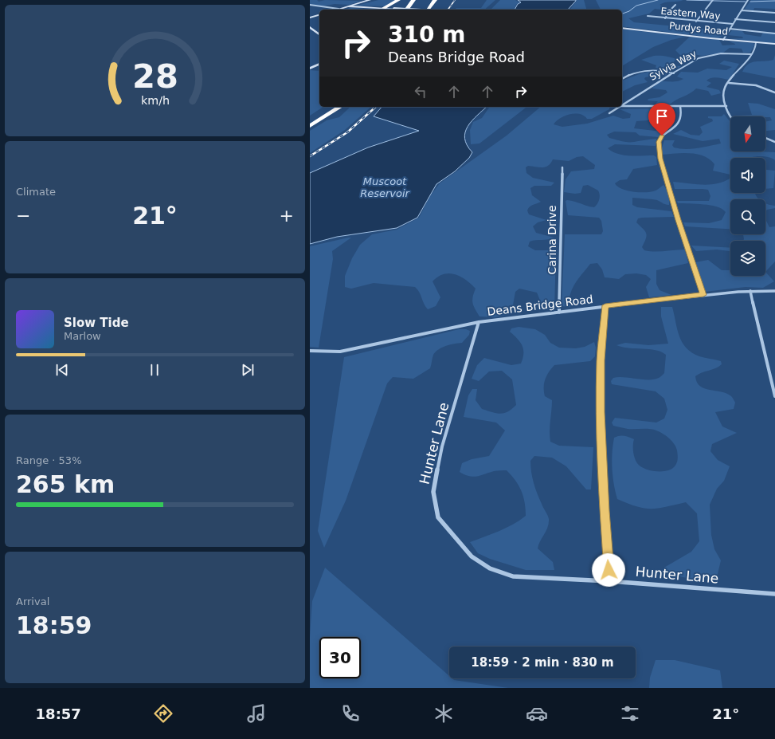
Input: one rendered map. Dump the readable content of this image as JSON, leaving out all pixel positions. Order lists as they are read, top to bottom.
{
  "streets": {
    "main road": ["Purdys Road"],
    "street": [
      "Eastern Way",
      "Sylvia Way",
      "Carina Drive",
      "Deans Bridge Road",
      "Hunter Lane"
    ]
  },
  "crossings": [
    ["Carina Drive", "Deans Bridge Road"],
    ["Deans Bridge Road", "Hunter Lane"]
  ],
  "water": ["Muscoot Reservoir"],
  "north": "bottom",
  "page": {
    "turn": ["310 m", "Deans Bridge Road"],
    "tile": [
      "Climate",
      ["Range · 53%", "265 km"],
      ["Arrival", "18:59"]
    ],
    "heat": ["−", "21°", "+"],
    "song": ["Slow Tide", "Marlow"],
    "limit": "30",
    "trip": "18:59 · 2 min · 830 m",
    "tabs": ["18:57", "21°"],
    "gauge": ["28", "km/h"]
  }
}
